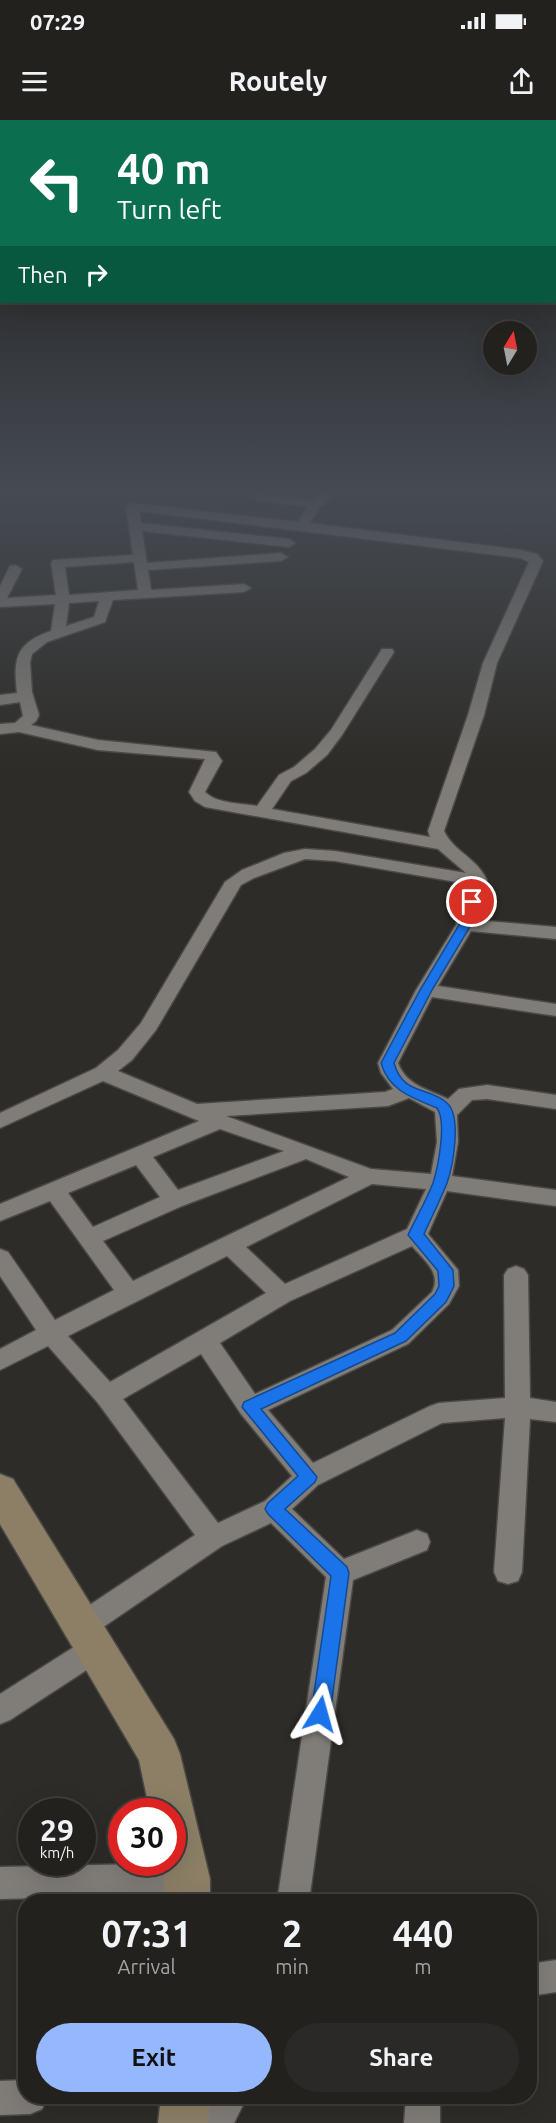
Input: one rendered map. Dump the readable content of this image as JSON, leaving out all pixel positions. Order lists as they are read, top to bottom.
{
  "north": "top",
  "page": {
    "status": "07:29",
    "header": "Routely",
    "turn": ["40 m", "Turn left"],
    "then": "Then",
    "speed": "29 km/h",
    "limit": "30",
    "eta": [
      "07:31",
      "Arrival",
      "2",
      "min",
      "440",
      "m"
    ],
    "buttons": ["Exit", "Share"]
  }
}
